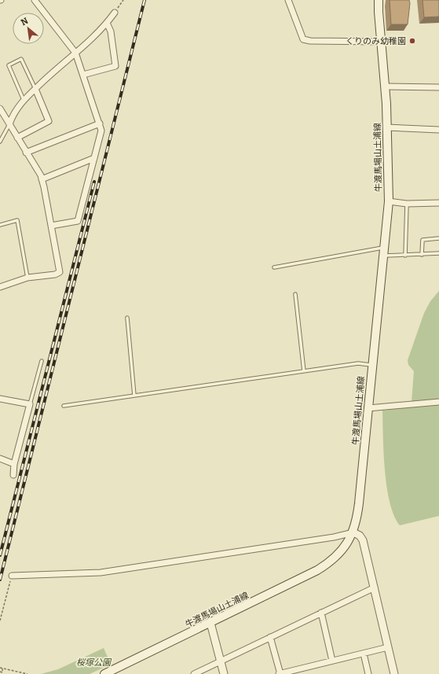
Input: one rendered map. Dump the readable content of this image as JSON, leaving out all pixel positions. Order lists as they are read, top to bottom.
{
  "streets": {
    "main road": ["牛渡馬場山土浦線"]
  },
  "parks": ["桜塚公園"],
  "places": ["くりのみ幼稚園"],
  "north": "top left"
}
